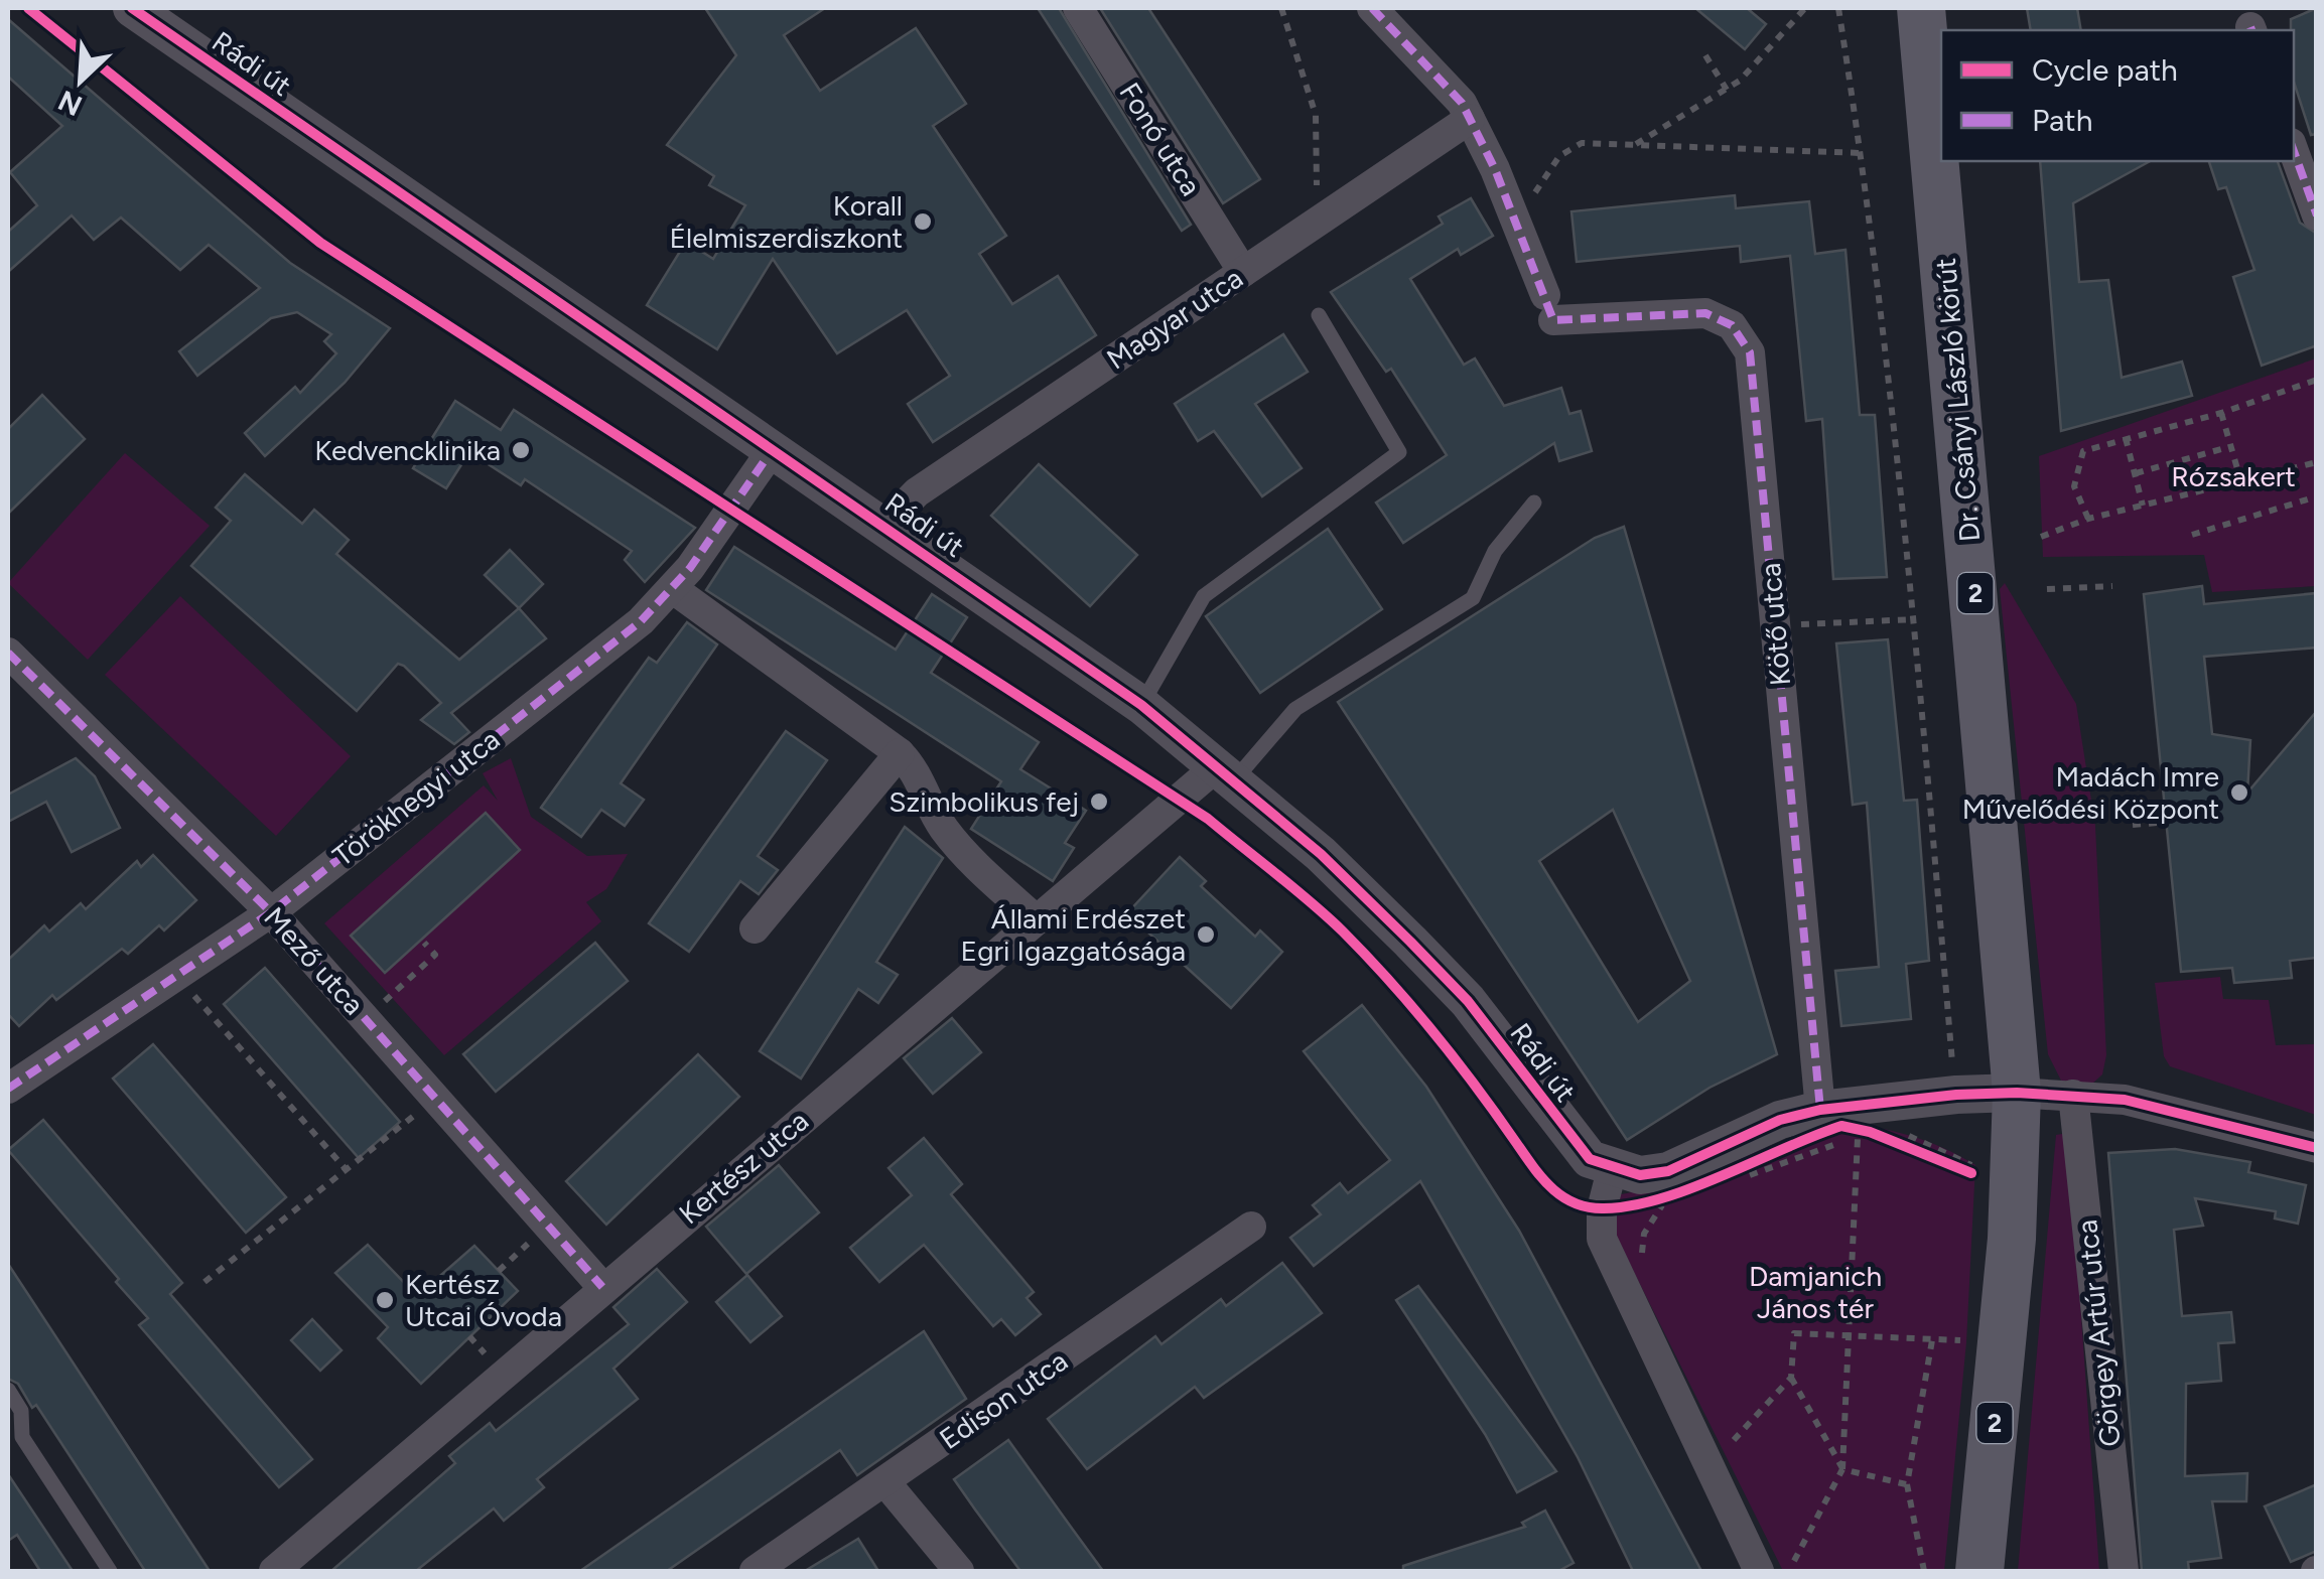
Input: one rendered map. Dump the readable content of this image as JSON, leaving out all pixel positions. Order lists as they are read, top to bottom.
{
  "streets": {
    "main road": ["Dr. Csányi László körút", "2"],
    "street": [
      "Rádi út",
      "Fonó utca",
      "Magyar utca",
      "Kötő utca",
      "Törökhegyi utca",
      "Mező utca",
      "Kertész utca",
      "Görgey Artúr utca",
      "Edison utca"
    ]
  },
  "crossings": [
    ["Rádi út", "Magyar utca"],
    ["Rádi út", "Törökhegyi utca"],
    ["Rádi út", "Kertész utca"],
    ["Fonó utca", "Magyar utca"],
    ["Magyar utca", "Kötő utca"],
    ["Dr. Csányi László körút", "2"],
    ["Törökhegyi utca", "Mező utca"],
    ["Mező utca", "Kertész utca"]
  ],
  "parks": ["Rózsakert", "Damjanich János tér"],
  "places": [
    "Korall Élelmiszerdiszkont",
    "Kedvencklinika",
    "Madách Imre Művelődési Központ",
    "Szimbolikus fej",
    "Állami Erdészet Egri Igazgatósága",
    "Kertész Utcai Óvoda"
  ],
  "legend": ["Cycle path", "Path"],
  "north": "bottom left"
}
